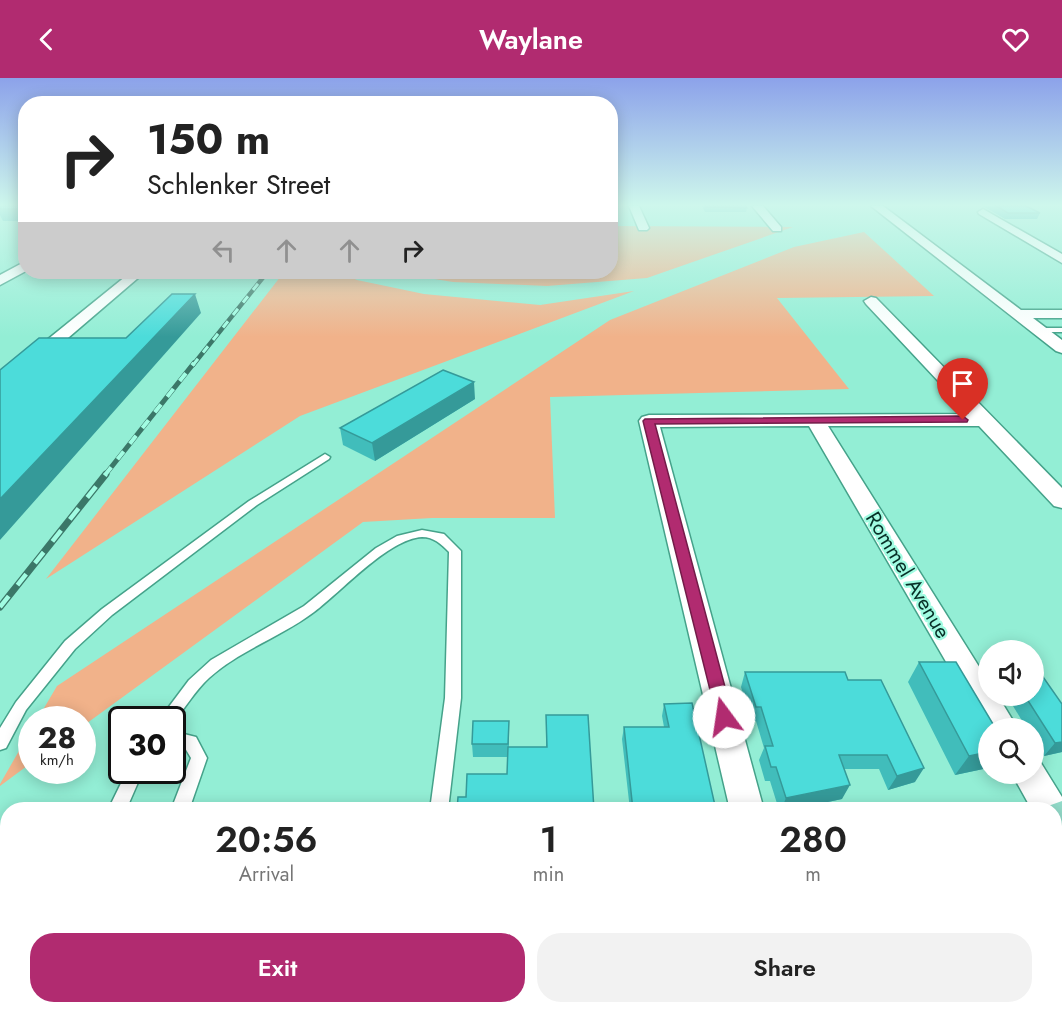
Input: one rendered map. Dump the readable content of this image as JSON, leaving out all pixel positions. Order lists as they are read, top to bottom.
{
  "streets": {
    "street": ["Rommel Avenue"]
  },
  "page": {
    "header": "Waylane",
    "turn": ["150 m", "Schlenker Street"],
    "speed": "28 km/h",
    "limit": "30",
    "eta": [
      "20:56",
      "Arrival",
      "1",
      "min",
      "280",
      "m"
    ],
    "buttons": ["Exit", "Share"]
  }
}
